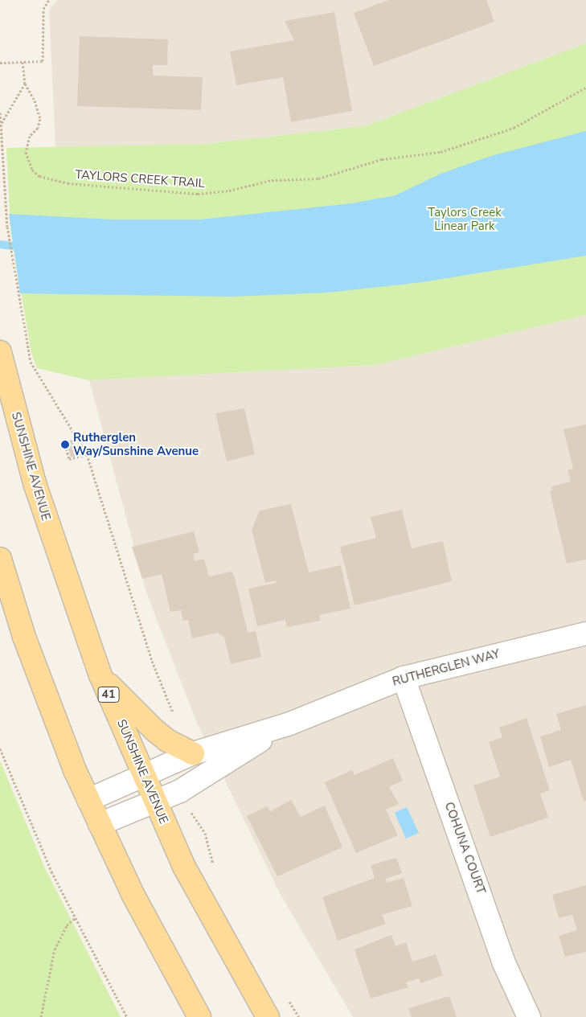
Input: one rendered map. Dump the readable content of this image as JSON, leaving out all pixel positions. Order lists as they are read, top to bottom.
{
  "streets": {
    "main road": ["SUNSHINE AVENUE", "41"],
    "street": ["RUTHERGLEN WAY", "COHUNA COURT"],
    "path": ["TAYLORS CREEK TRAIL"]
  },
  "crossings": [
    ["SUNSHINE AVENUE", "RUTHERGLEN WAY"],
    ["RUTHERGLEN WAY", "COHUNA COURT"]
  ],
  "parks": ["Taylors Creek Linear Park"],
  "places": ["Rutherglen Way/Sunshine Avenue"]
}
